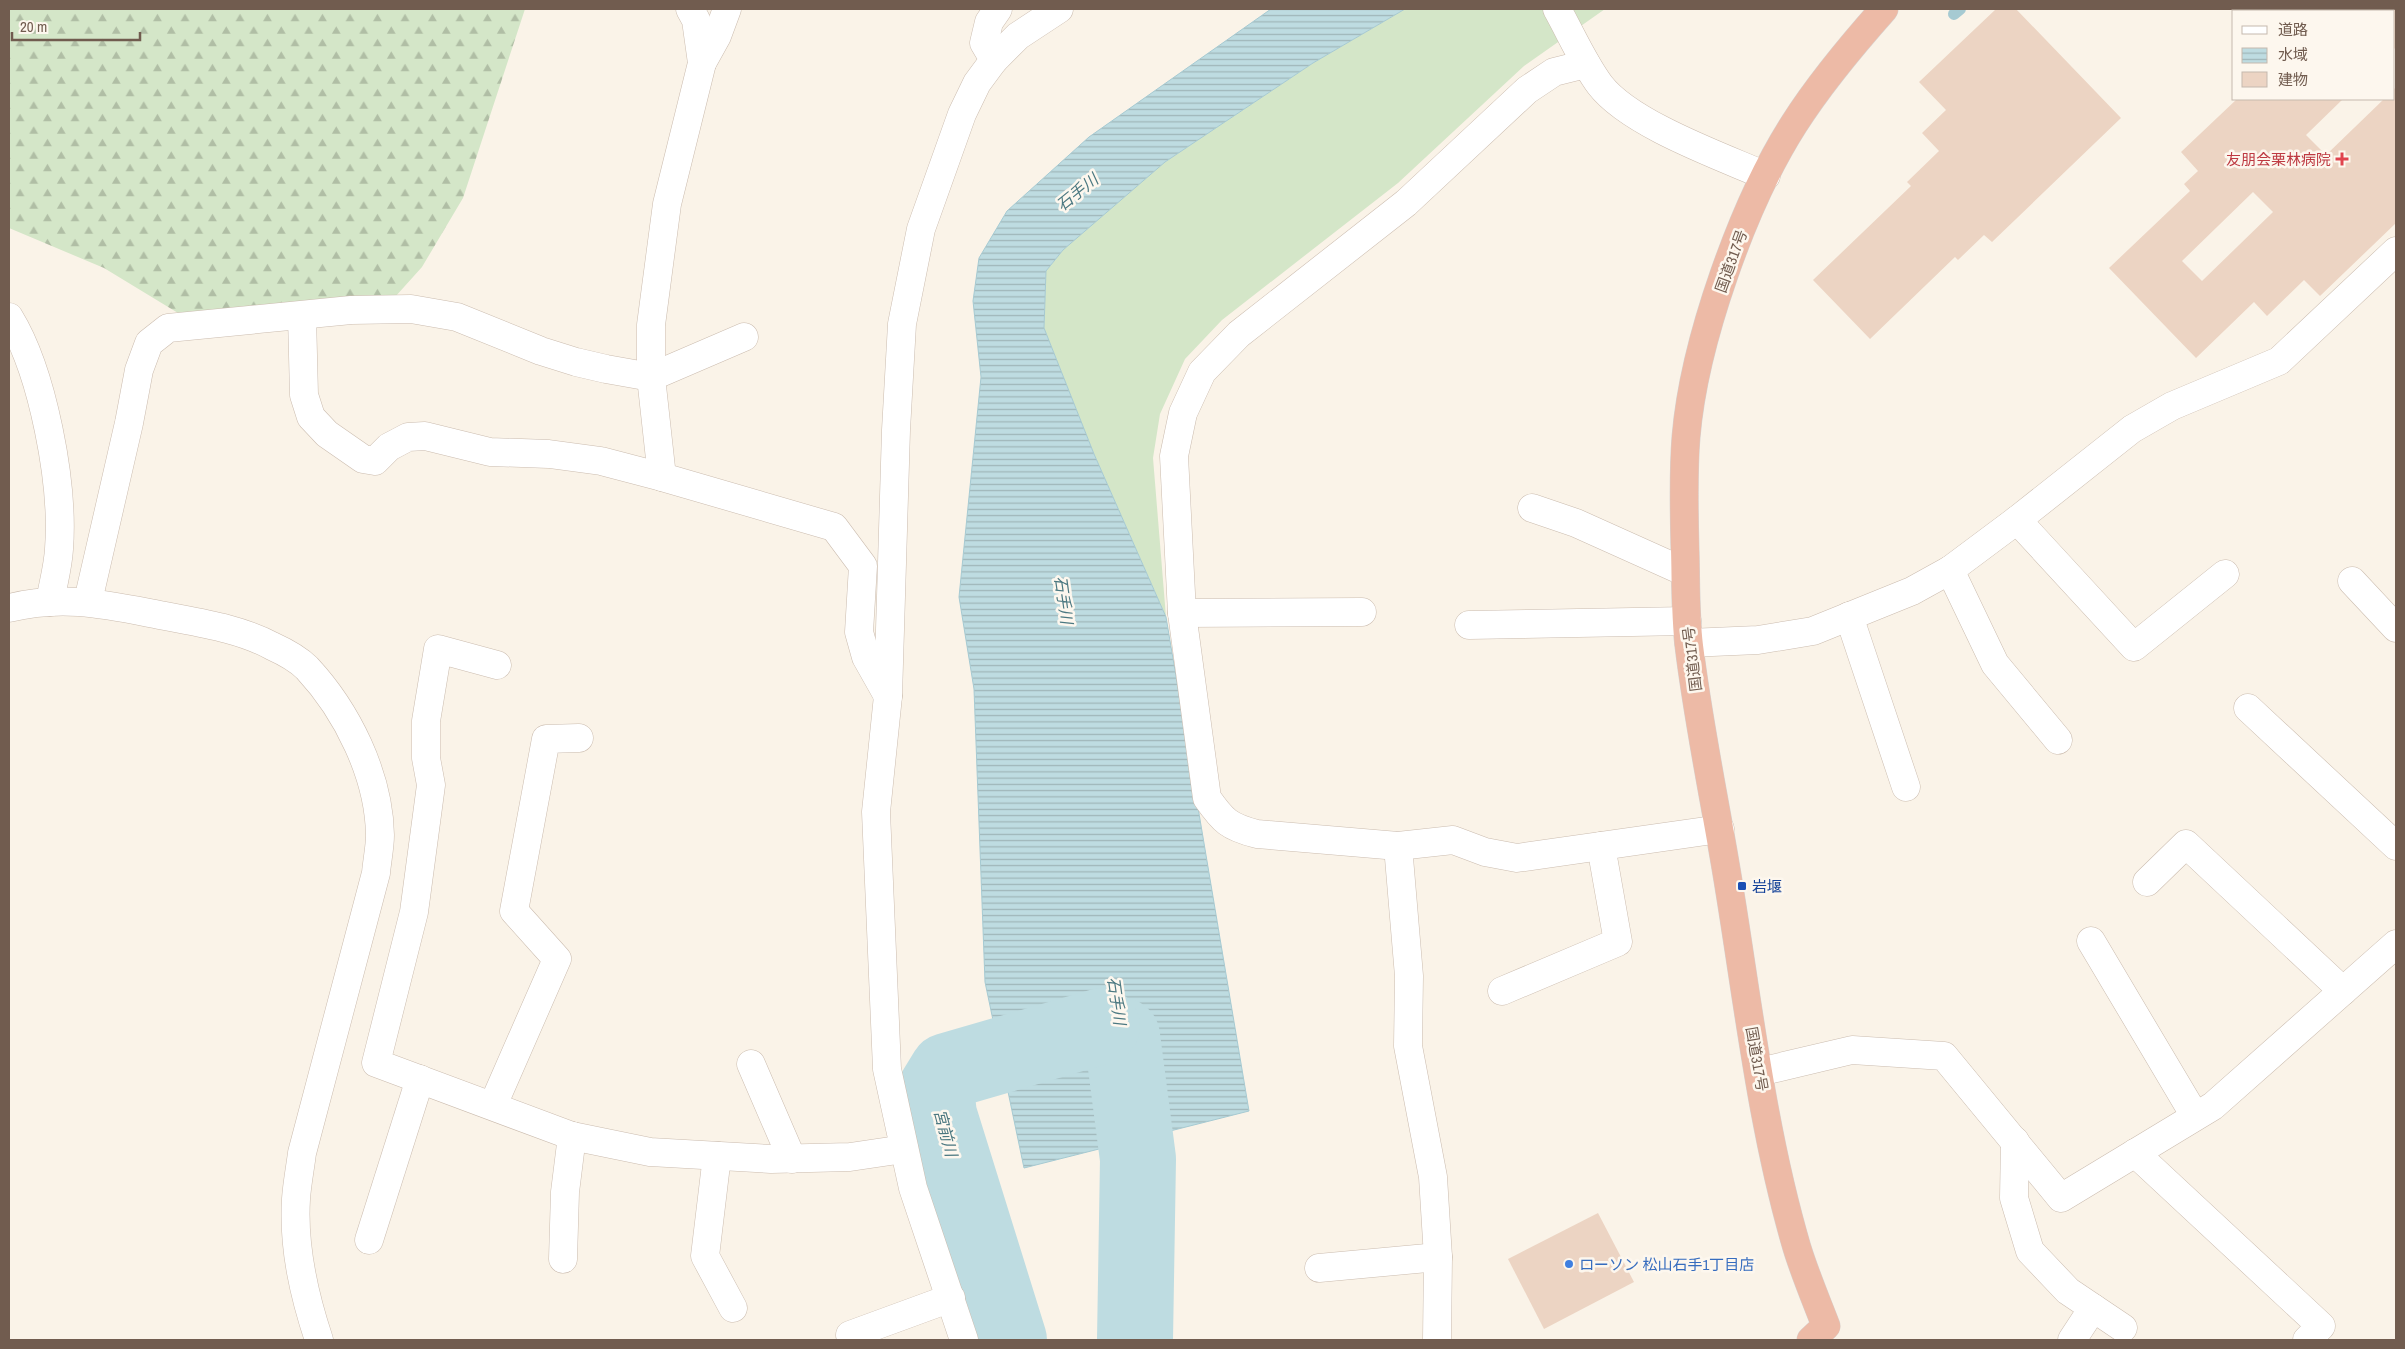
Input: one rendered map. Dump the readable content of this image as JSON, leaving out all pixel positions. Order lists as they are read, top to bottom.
{
  "streets": {
    "highway": ["国道317号"]
  },
  "water": ["石手川", "宮前川"],
  "places": {
    "health": ["友朋会栗林病院"],
    "transit": ["岩堰"],
    "other": ["ローソン 松山石手1丁目店"]
  },
  "legend": ["道路", "水域", "建物"],
  "scale_bar": "20 m"
}
